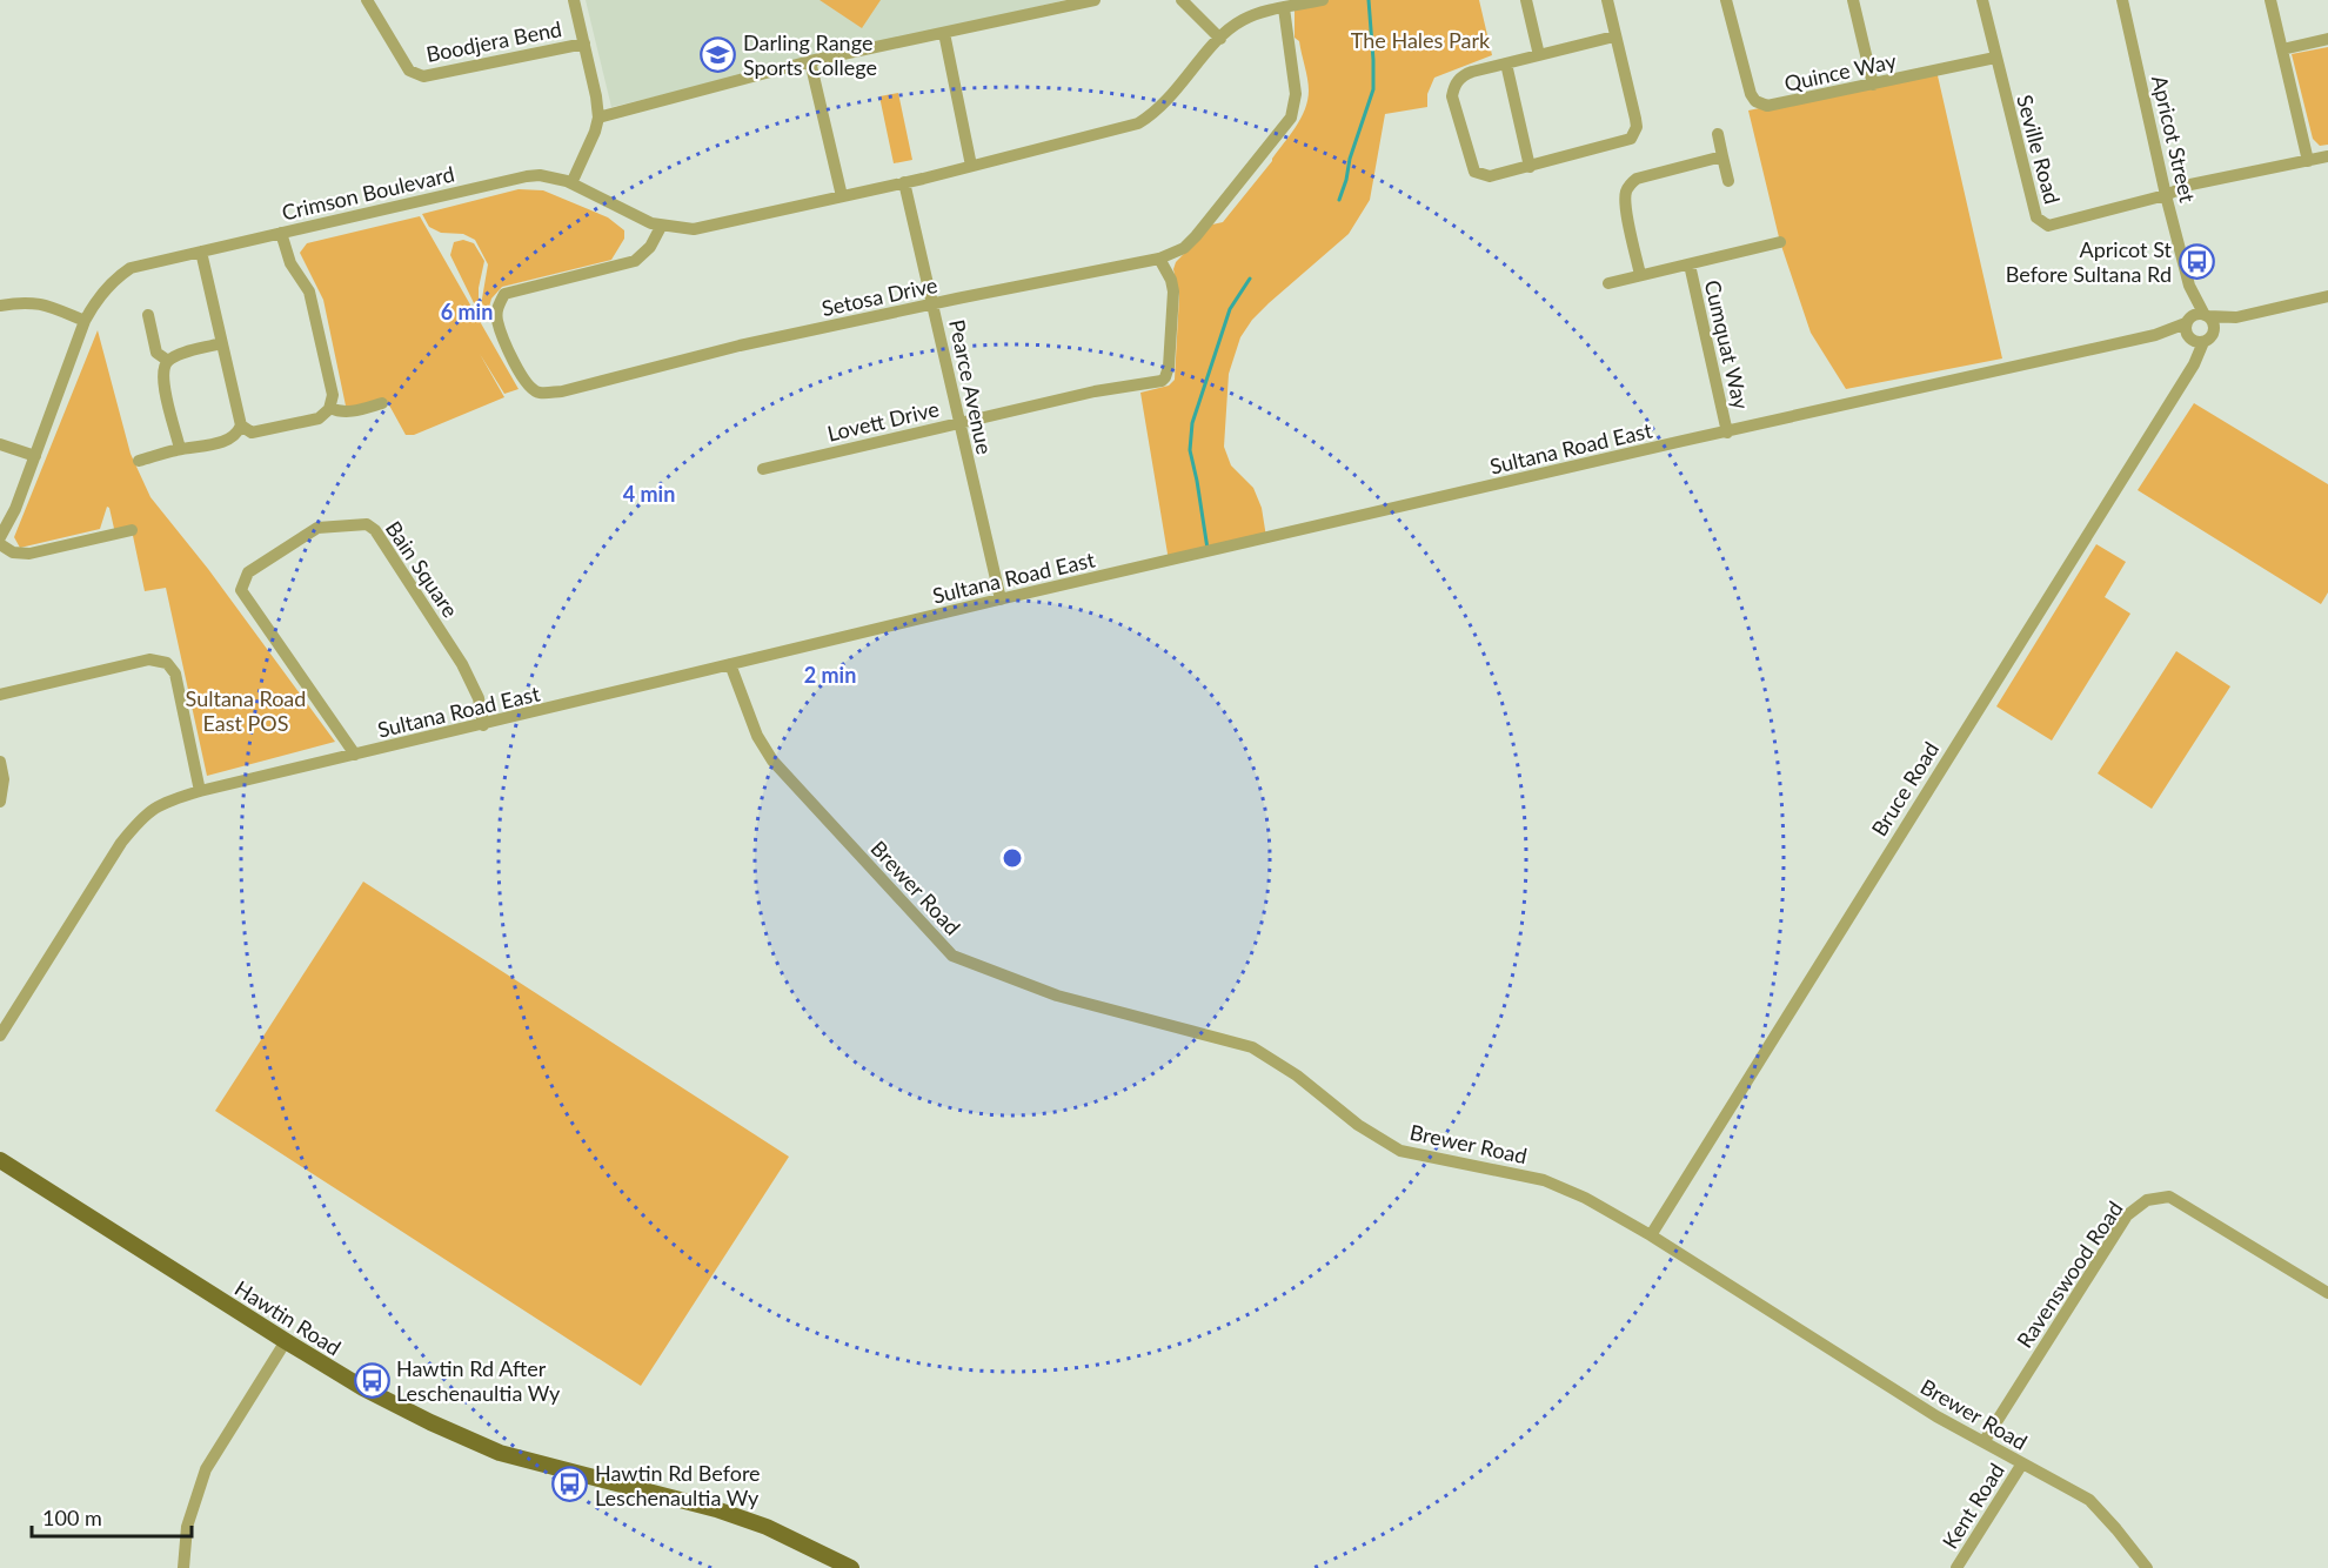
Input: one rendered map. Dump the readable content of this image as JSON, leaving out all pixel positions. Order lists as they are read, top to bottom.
{
  "streets": {
    "main road": ["Hawtin Road"],
    "street": [
      "Boodjera Bend",
      "Quince Way",
      "Apricot Street",
      "Seville Road",
      "Crimson Boulevard",
      "Setosa Drive",
      "Cumquat Way",
      "Pearce Avenue",
      "Lovett Drive",
      "Sultana Road East",
      "Bain Square",
      "Bruce Road",
      "Brewer Road",
      "Ravenswood Road",
      "Kent Road"
    ]
  },
  "crossings": [
    ["Quince Way", "Seville Road"],
    ["Apricot Street", "Seville Road"],
    ["Apricot Street", "Sultana Road East"],
    ["Apricot Street", "Bruce Road"],
    ["Crimson Boulevard", "Setosa Drive"],
    ["Crimson Boulevard", "Pearce Avenue"],
    ["Setosa Drive", "Pearce Avenue"],
    ["Setosa Drive", "Lovett Drive"],
    ["Cumquat Way", "Sultana Road East"],
    ["Pearce Avenue", "Lovett Drive"],
    ["Pearce Avenue", "Sultana Road East"],
    ["Sultana Road East", "Bain Square"],
    ["Sultana Road East", "Bruce Road"],
    ["Sultana Road East", "Brewer Road"],
    ["Bruce Road", "Brewer Road"],
    ["Brewer Road", "Ravenswood Road"],
    ["Brewer Road", "Kent Road"]
  ],
  "parks": ["The Hales Park", "Sultana Road East POS"],
  "places": {
    "school or university": ["Darling Range Sports College"],
    "bus stop": ["Apricot St Before Sultana Rd", "Hawtin Rd After Leschenaultia Wy", "Hawtin Rd Before Leschenaultia Wy"]
  },
  "scale_bar": "100 m",
  "rings": ["6 min", "4 min", "2 min"]
}
